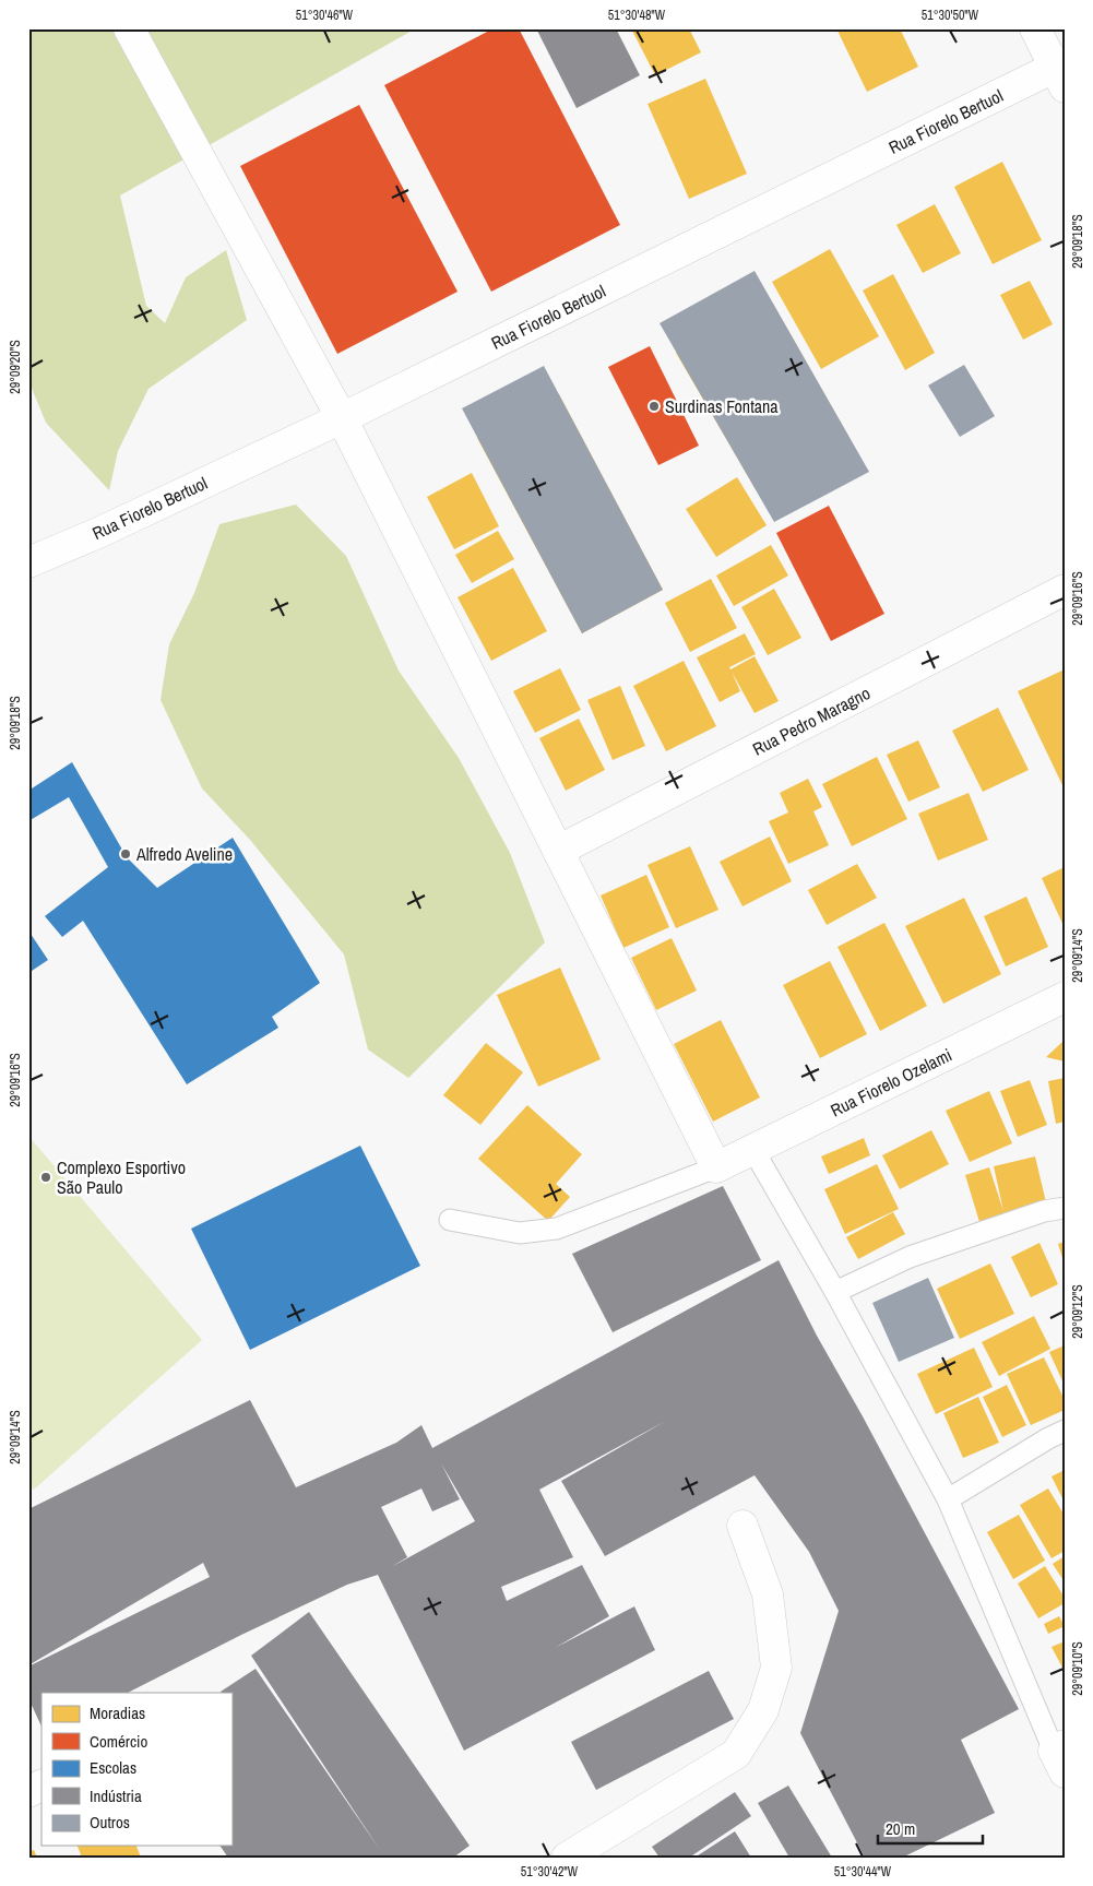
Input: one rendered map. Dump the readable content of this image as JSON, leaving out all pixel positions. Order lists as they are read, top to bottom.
{
  "streets": {
    "street": ["Rua Fiorelo Bertuol", "Rua Pedro Maragno", "Rua Fiorelo Ozelami"]
  },
  "places": ["Surdinas Fontana", "Alfredo Aveline", "Complexo Esportivo São Paulo"],
  "legend": [
    "Moradias",
    "Comércio",
    "Escolas",
    "Indústria",
    "Outros"
  ],
  "scale_bar": "20 m",
  "coordinates": [
    "51°30'46\"W",
    "51°30'48\"W",
    "51°30'50\"W",
    "29°09'18\"S",
    "29°09'20\"S",
    "29°09'16\"S",
    "29°09'14\"S",
    "29°09'12\"S",
    "29°09'10\"S",
    "51°30'42\"W",
    "51°30'44\"W"
  ]
}
